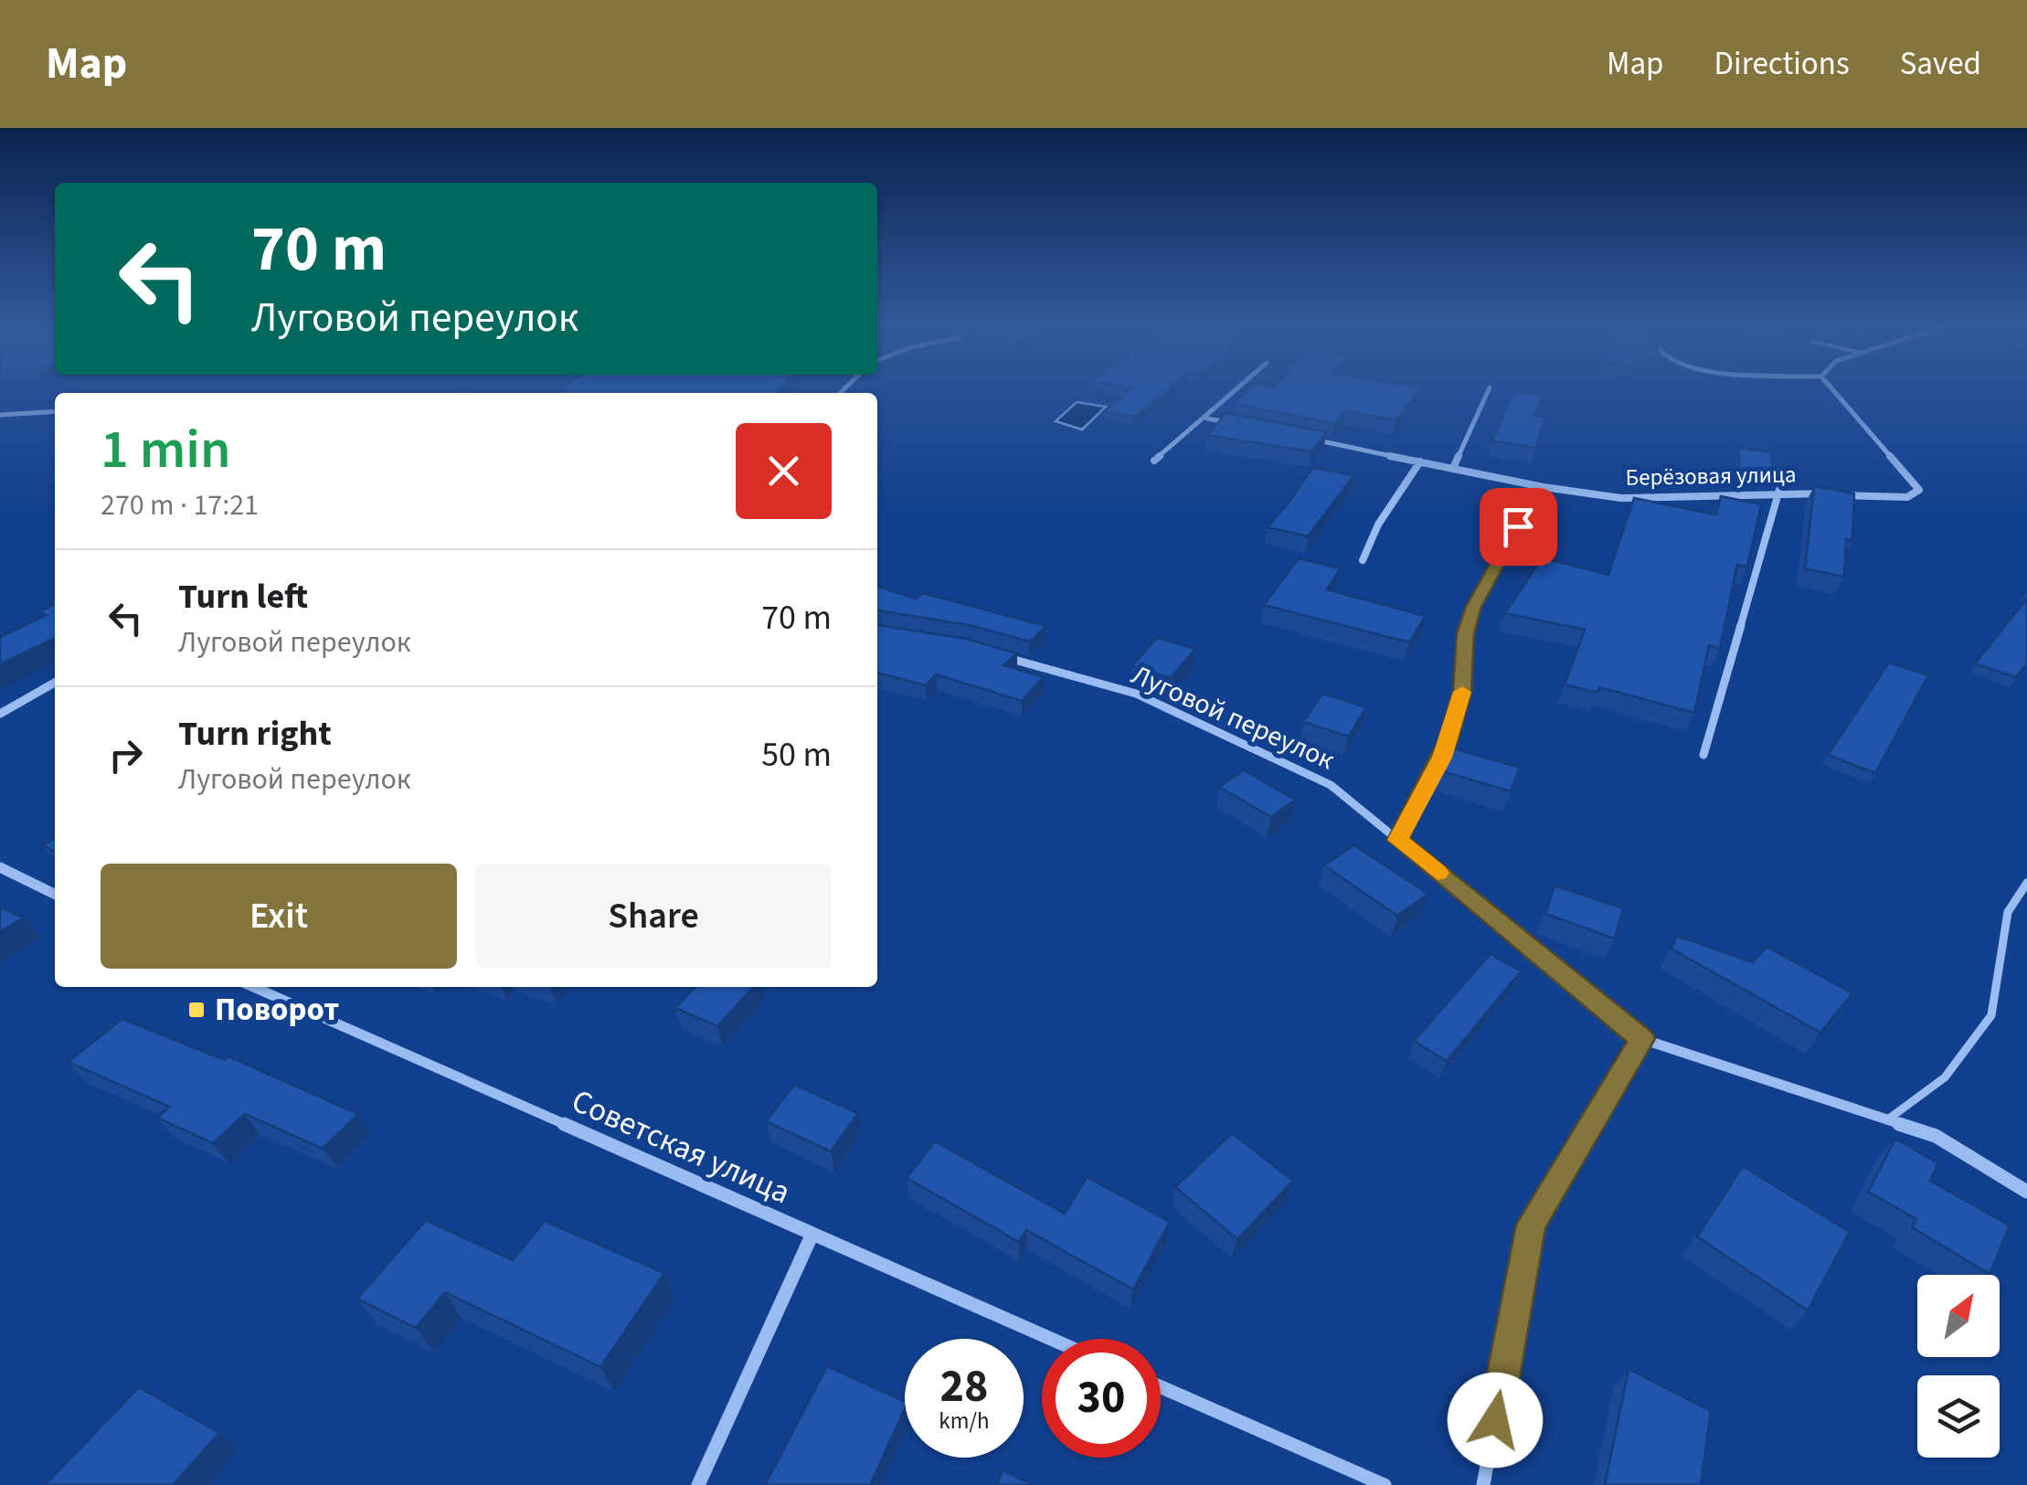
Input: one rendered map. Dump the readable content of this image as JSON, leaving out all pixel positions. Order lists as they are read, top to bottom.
{
  "streets": {
    "street": ["Берёзовая улица", "Луговой переулок", "Советская улица"]
  },
  "places": {
    "transit": ["Поворот"]
  },
  "north": "top right",
  "page": {
    "header": "Map",
    "nav": ["Map", "Directions", "Saved"],
    "turn": ["70 m", "Луговой переулок"],
    "heading": ["1 min", "270 m · 17:21"],
    "list": [
      {
        "name": "Turn left",
        "note": "Луговой переулок",
        "value": "70 m"
      },
      {
        "name": "Turn right",
        "note": "Луговой переулок",
        "value": "50 m"
      }
    ],
    "buttons": ["Exit", "Share"],
    "speed": "28 km/h",
    "limit": "30"
  }
}
